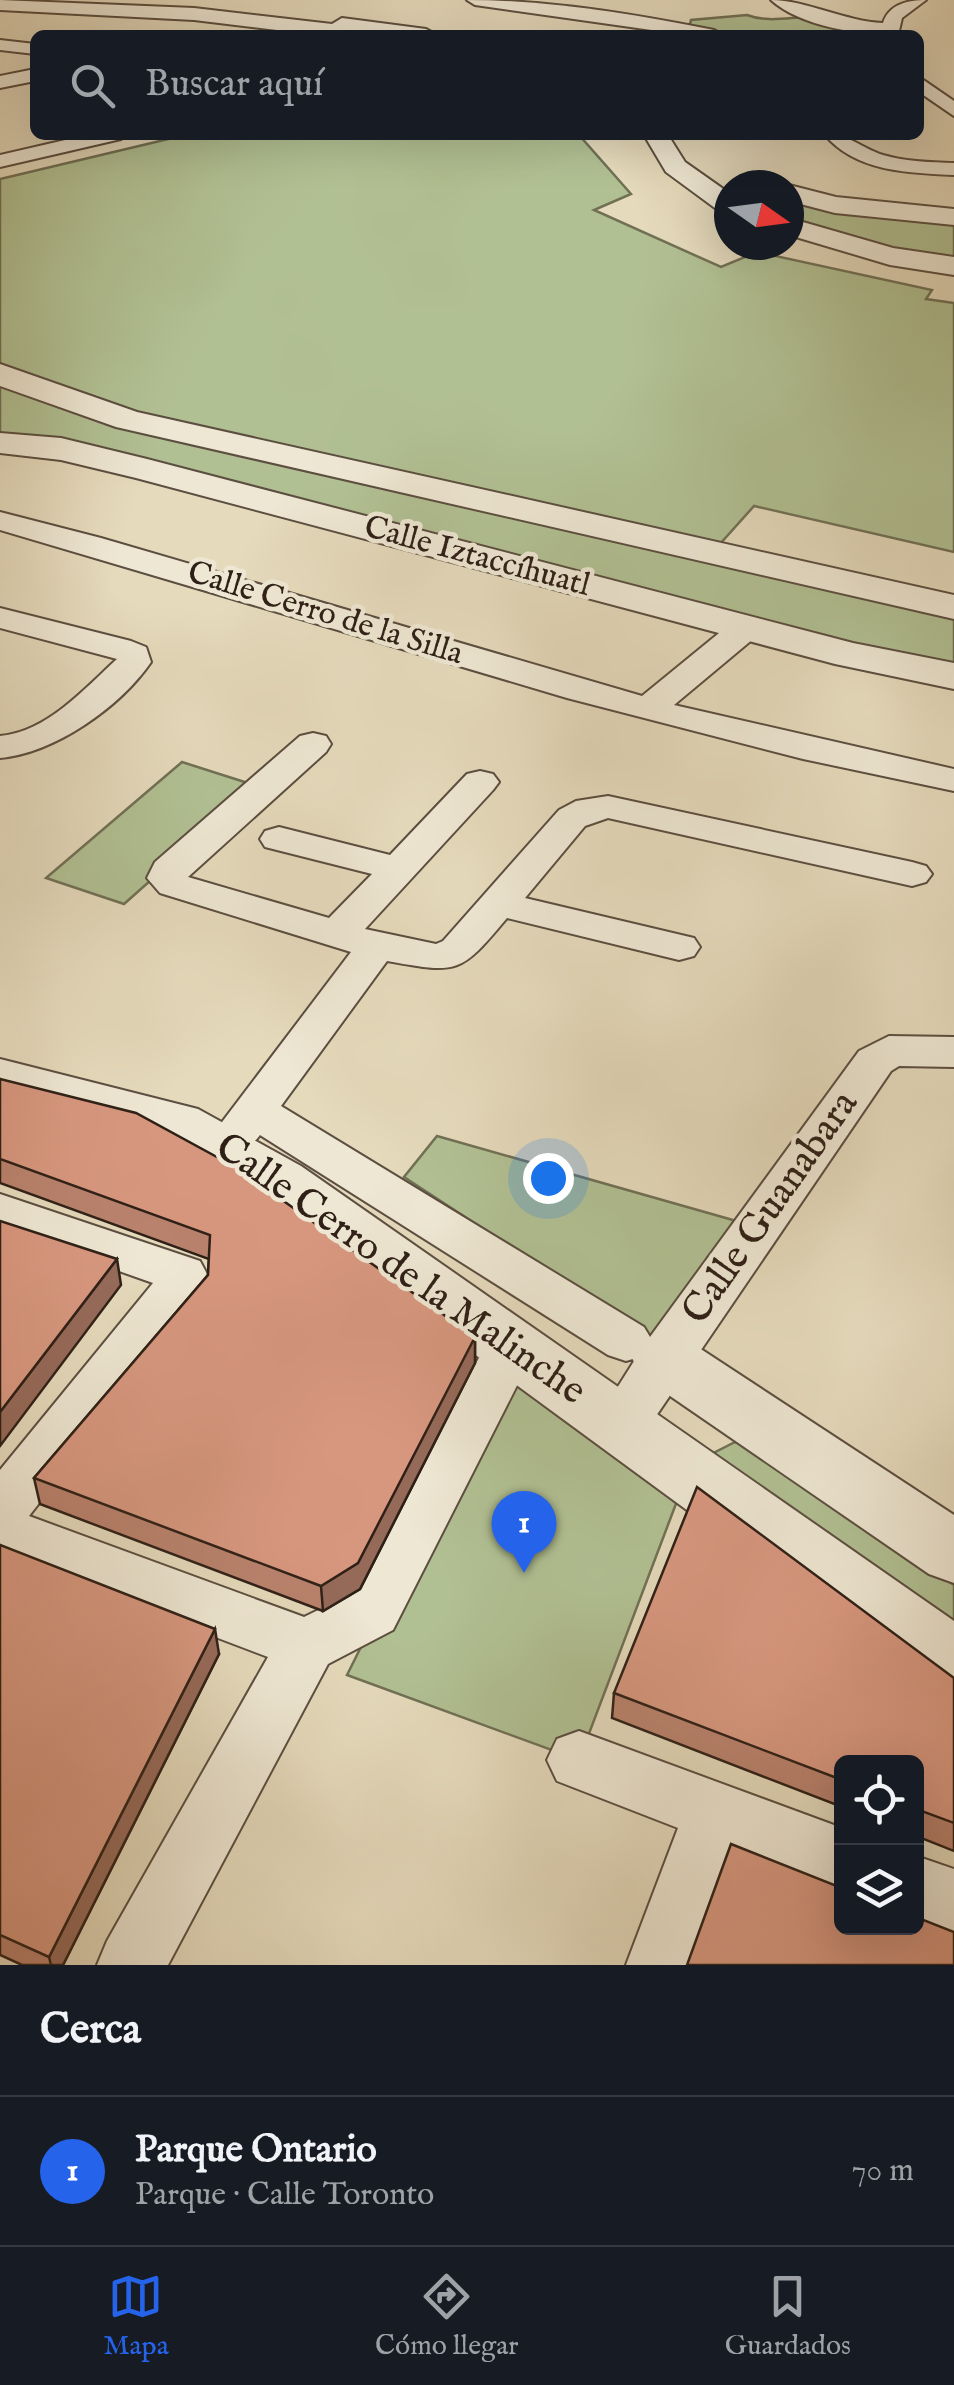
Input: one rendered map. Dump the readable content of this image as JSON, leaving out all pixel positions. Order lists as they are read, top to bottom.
{
  "streets": {
    "street": [
      "Calle Iztaccíhuatl",
      "Calle Cerro de la Silla",
      "Calle Guanabara",
      "Calle Cerro de la Malinche"
    ]
  },
  "crossings": [
    ["Calle Guanabara", "Calle Cerro de la Malinche"]
  ],
  "north": "right",
  "page": {
    "search": "Buscar aquí",
    "pins": "1",
    "heading": "Cerca",
    "list": [
      {
        "mark": "1",
        "name": "Parque Ontario",
        "note": "Parque · Calle Toronto",
        "value": "70 m"
      }
    ],
    "nav": ["Mapa", "Cómo llegar", "Guardados"]
  }
}
